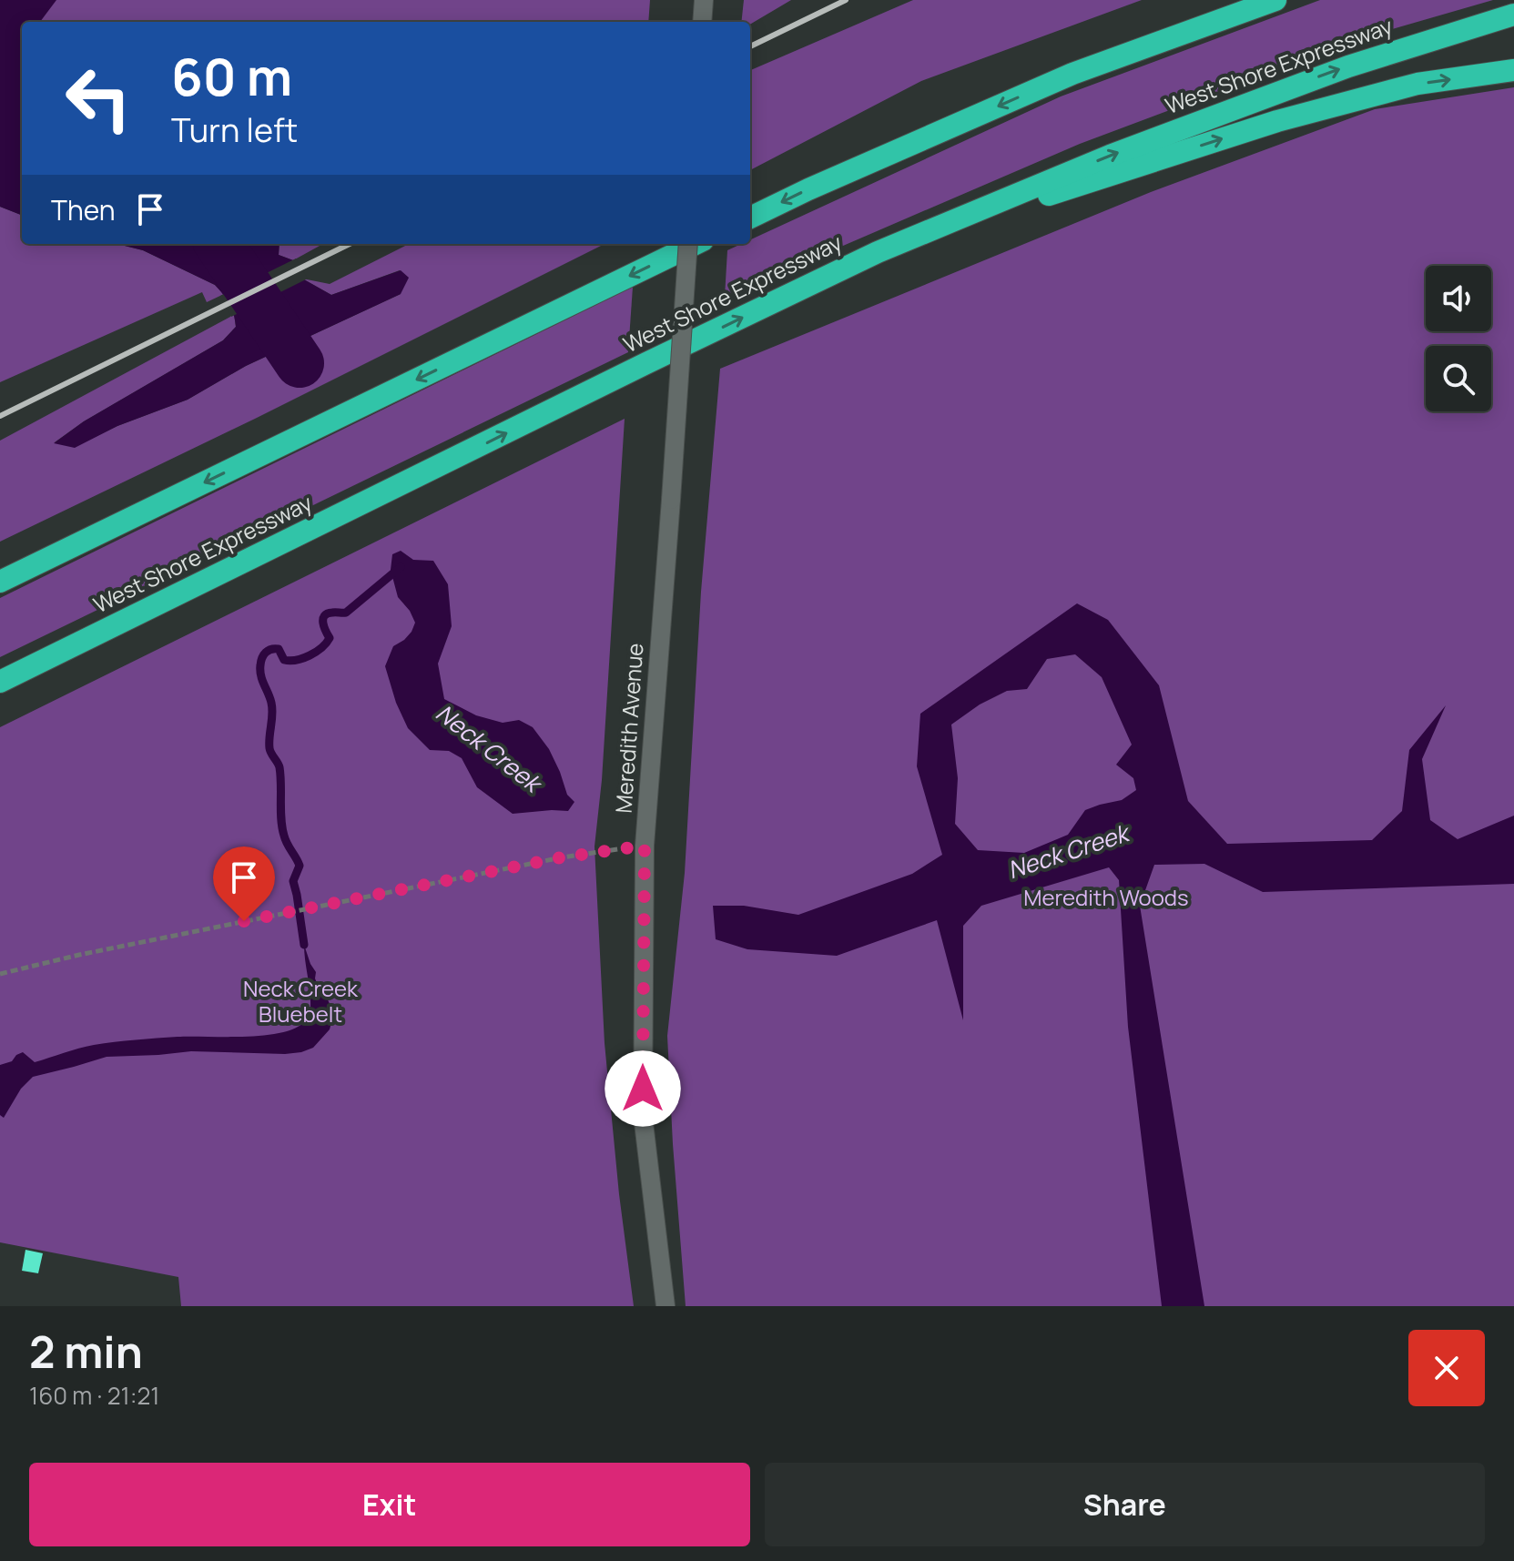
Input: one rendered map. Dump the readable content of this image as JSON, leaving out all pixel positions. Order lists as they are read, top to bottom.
{
  "streets": {
    "highway": ["West Shore Expressway"],
    "street": ["Meredith Avenue"]
  },
  "water": ["Neck Creek"],
  "parks": ["Meredith Woods", "Neck Creek Bluebelt"],
  "page": {
    "turn": ["60 m", "Turn left"],
    "then": "Then",
    "heading": ["2 min", "160 m · 21:21"],
    "buttons": ["Exit", "Share"]
  }
}
